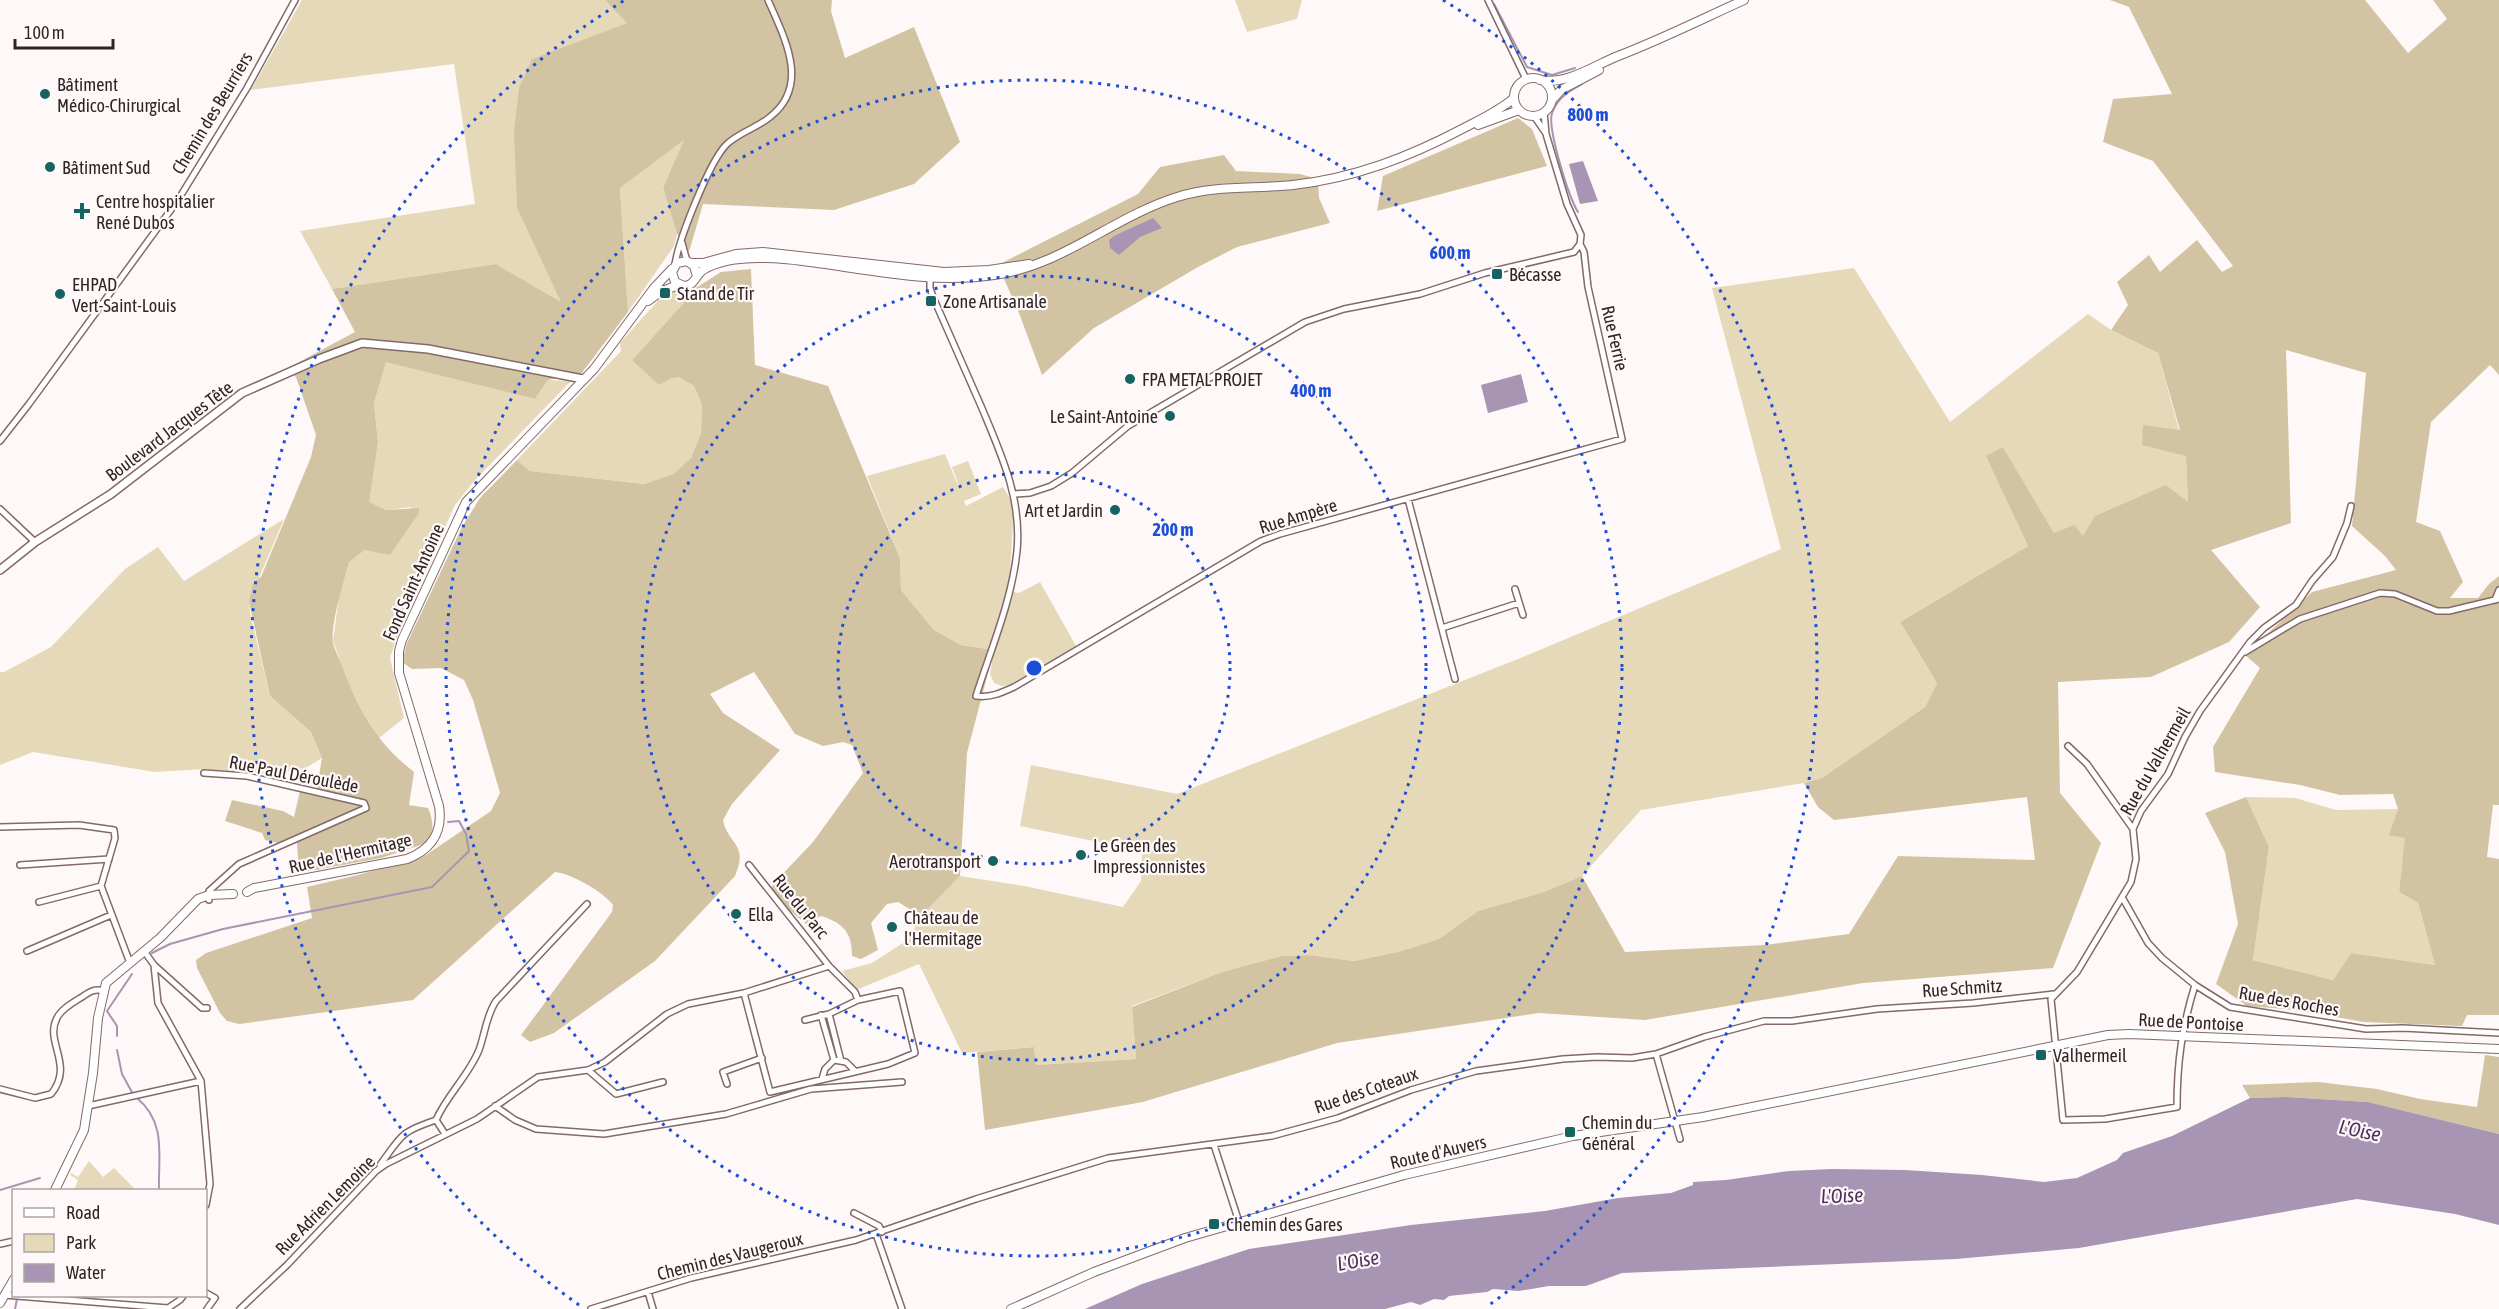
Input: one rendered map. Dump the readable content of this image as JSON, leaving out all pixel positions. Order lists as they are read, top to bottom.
{
  "streets": {
    "main road": [
      "Fond Saint-Antoine",
      "Rue de l'Hermitage",
      "Rue de Pontoise",
      "Route d'Auvers"
    ],
    "street": [
      "Chemin des Beurriers",
      "Rue Ferrie",
      "Boulevard Jacques Tête",
      "Rue Ampère",
      "Rue du Valhermeil",
      "Rue Paul Déroulède",
      "Rue du Parc",
      "Rue Schmitz",
      "Rue des Roches",
      "Rue des Coteaux",
      "Rue Adrien Lemoine",
      "Chemin des Vaugeroux"
    ]
  },
  "crossings": [
    ["Rue Ferrie", "Rue Ampère"],
    ["Boulevard Jacques Tête", "Fond Saint-Antoine"],
    ["Fond Saint-Antoine", "Rue de l'Hermitage"],
    ["Rue du Valhermeil", "Rue Schmitz"],
    ["Rue du Valhermeil", "Rue des Roches"],
    ["Rue Paul Déroulède", "Rue de l'Hermitage"],
    ["Rue du Parc", "Rue Adrien Lemoine"],
    ["Rue Schmitz", "Rue des Coteaux"],
    ["Rue de Pontoise", "Route d'Auvers"],
    ["Rue des Coteaux", "Chemin des Vaugeroux"]
  ],
  "water": ["L'Oise"],
  "places": {
    "other": [
      "Bâtiment Médico-Chirurgical",
      "Bâtiment Sud",
      "EHPAD Vert-Saint-Louis",
      "FPA METAL PROJET",
      "Le Saint-Antoine",
      "Art et Jardin",
      "Le Green des Impressionnistes",
      "Aerotransport",
      "Ella",
      "Château de l'Hermitage"
    ],
    "health": ["Centre hospitalier René Dubos"],
    "transit": [
      "Bécasse",
      "Stand de Tir",
      "Zone Artisanale",
      "Valhermeil",
      "Chemin du Général",
      "Chemin des Gares"
    ]
  },
  "legend": ["Road", "Park", "Water"],
  "scale_bar": "100 m",
  "rings": [
    "800 m",
    "600 m",
    "400 m",
    "200 m"
  ]
}
